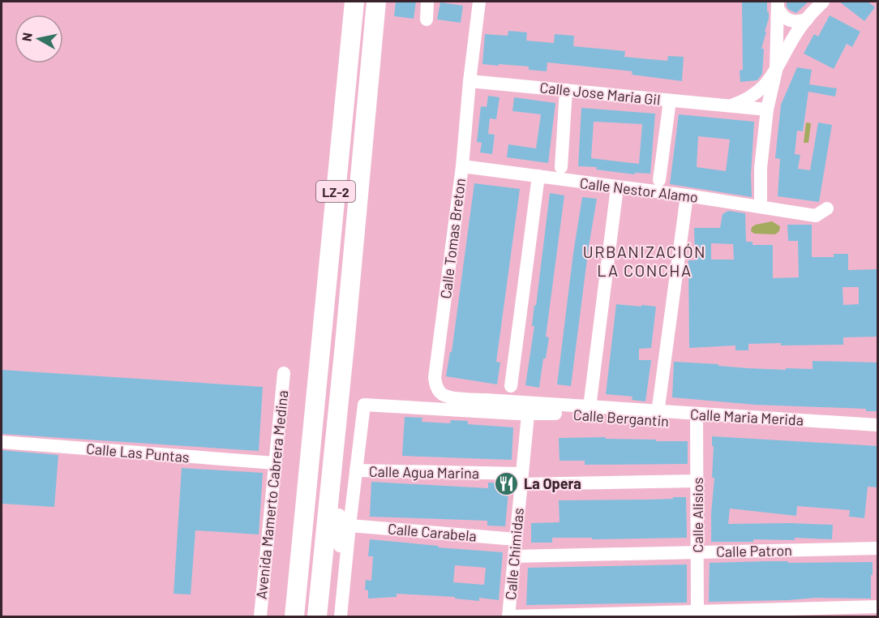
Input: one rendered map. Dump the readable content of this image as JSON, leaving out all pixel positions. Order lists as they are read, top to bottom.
{
  "streets": {
    "highway": ["LZ-2"],
    "street": [
      "Calle Jose Maria Gil",
      "Calle Nestor Alamo",
      "Calle Tomas Breton",
      "Calle Maria Merida",
      "Calle Bergantin",
      "Calle Las Puntas",
      "Calle Agua Marina",
      "Avenida Mamerto Cabrera Medina",
      "Calle Alisios",
      "Calle Carabela",
      "Calle Patron",
      "Calle Chimidas"
    ]
  },
  "crossings": [
    ["Calle Jose Maria Gil", "Calle Tomas Breton"],
    ["Calle Nestor Alamo", "Calle Tomas Breton"],
    ["LZ-2", "Calle Carabela"],
    ["Calle Maria Merida", "Calle Bergantin"],
    ["Calle Bergantin", "Calle Agua Marina"],
    ["Calle Bergantin", "Calle Alisios"],
    ["Calle Bergantin", "Calle Chimidas"],
    ["Calle Las Puntas", "Avenida Mamerto Cabrera Medina"],
    ["Calle Agua Marina", "Calle Alisios"],
    ["Calle Agua Marina", "Calle Chimidas"],
    ["Calle Alisios", "Calle Patron"],
    ["Calle Carabela", "Calle Chimidas"],
    ["Calle Patron", "Calle Chimidas"]
  ],
  "districts": ["URBANIZACIÓN LA CONCHA"],
  "places": {
    "restaurant": ["La Opera"]
  },
  "north": "left"
}
